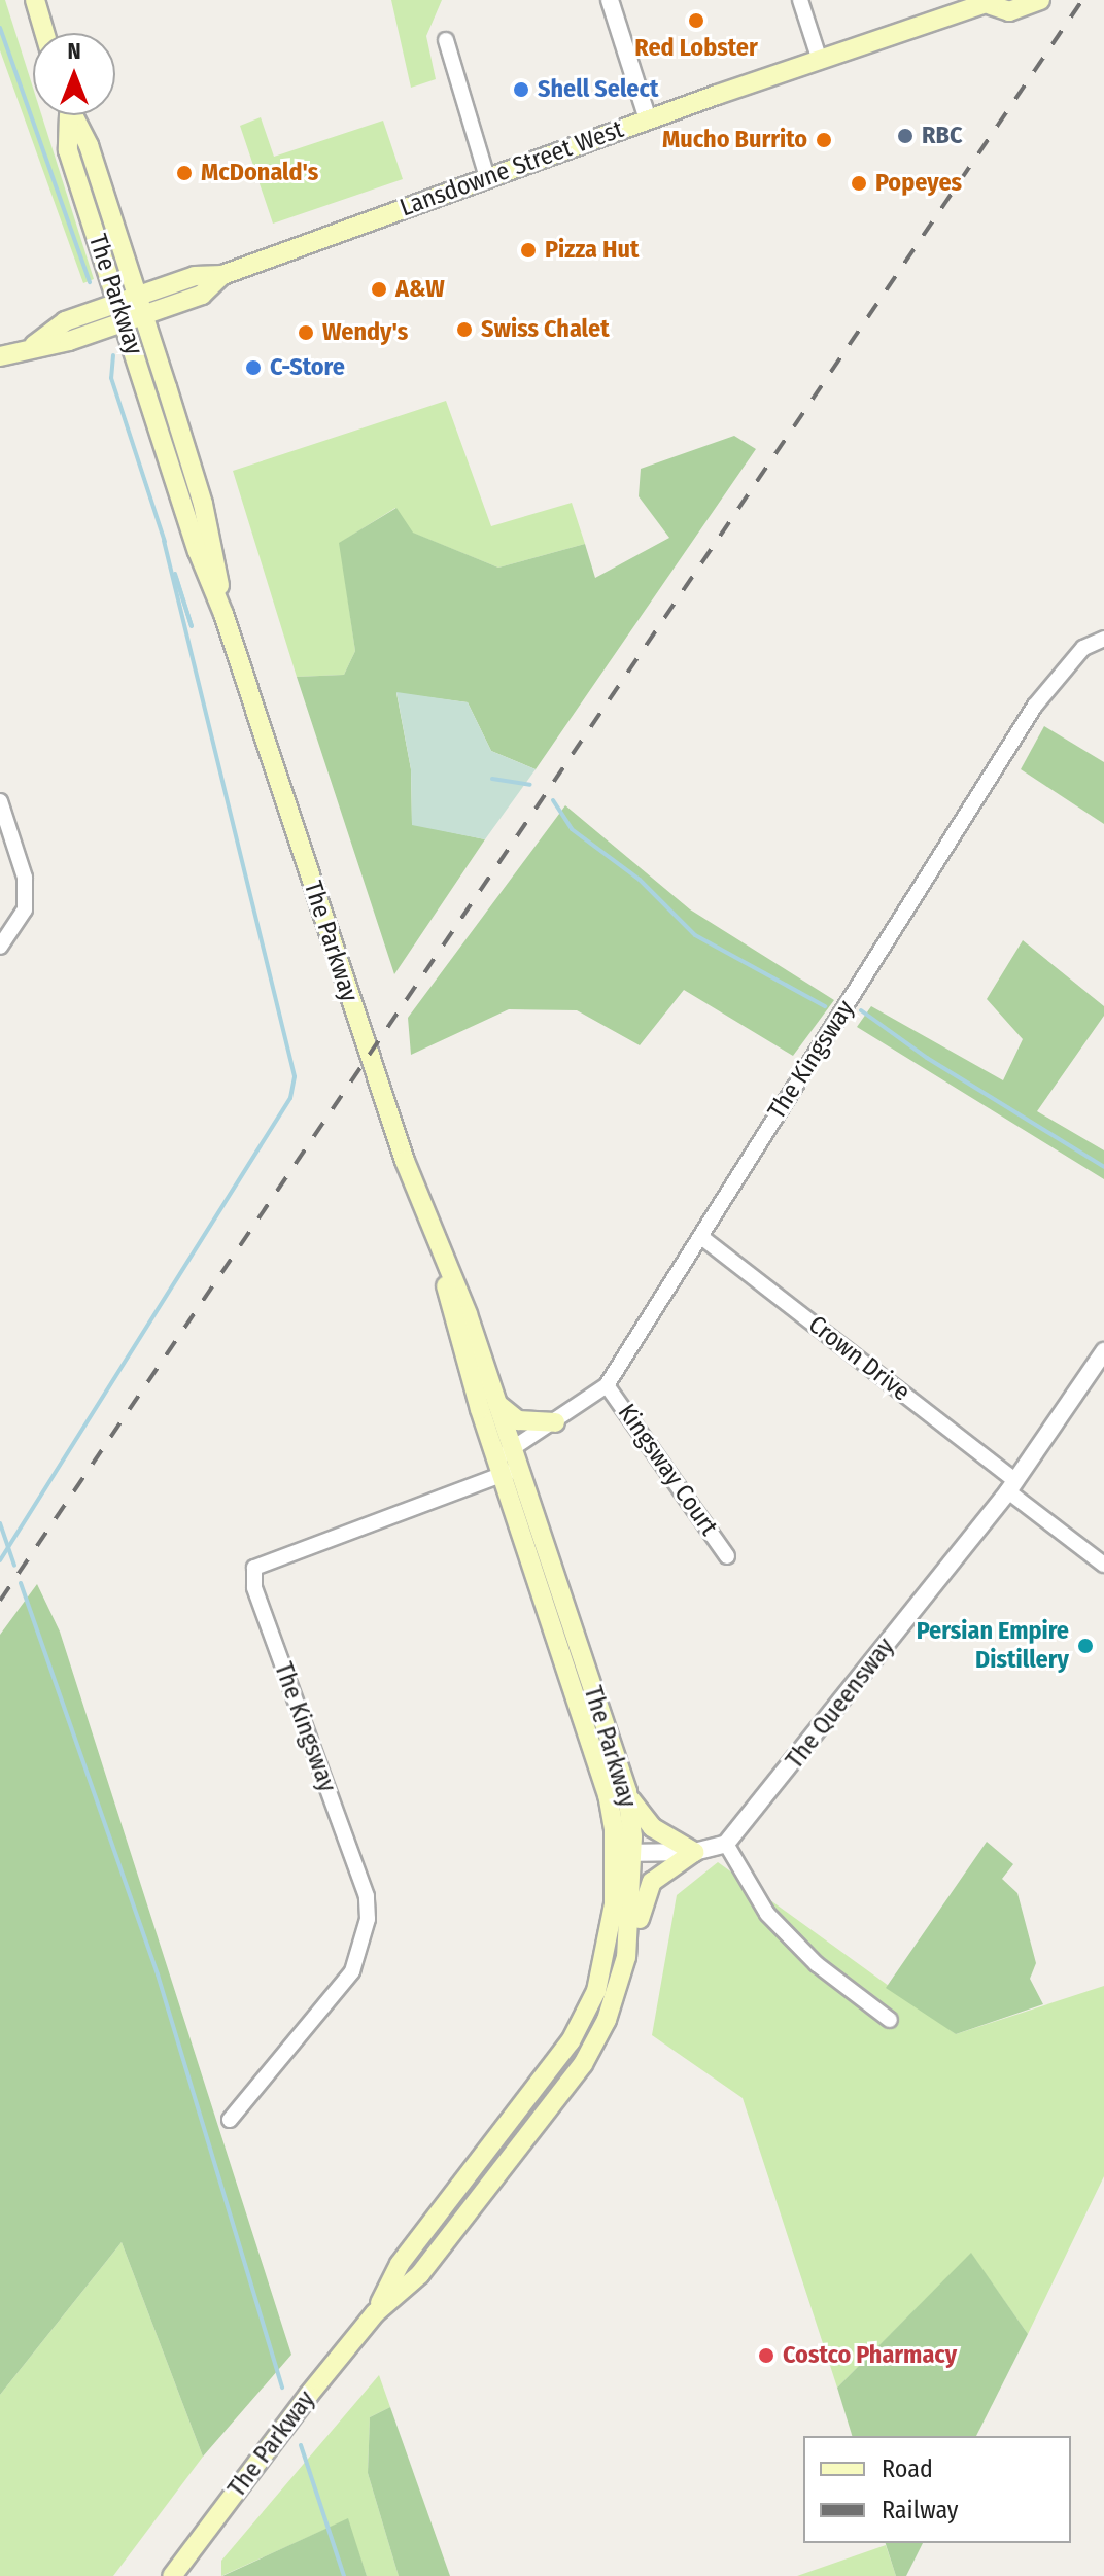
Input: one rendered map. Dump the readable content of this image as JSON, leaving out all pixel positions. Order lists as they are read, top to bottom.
{
  "streets": {
    "main road": ["Lansdowne Street West", "The Parkway"],
    "street": [
      "The Kingsway",
      "Crown Drive",
      "Kingsway Court",
      "The Queensway"
    ]
  },
  "crossings": [
    ["Lansdowne Street West", "The Parkway"],
    ["The Parkway", "The Kingsway"],
    ["The Kingsway", "Crown Drive"],
    ["The Kingsway", "Kingsway Court"],
    ["Crown Drive", "The Queensway"]
  ],
  "places": [
    "Red Lobster",
    "Shell Select",
    "RBC",
    "Mucho Burrito",
    "McDonald's",
    "Popeyes",
    "Pizza Hut",
    "A&W",
    "Swiss Chalet",
    "Wendy's",
    "C-Store",
    "Persian Empire Distillery",
    "Costco Pharmacy"
  ],
  "legend": ["Road", "Railway"],
  "north": "top"
}
